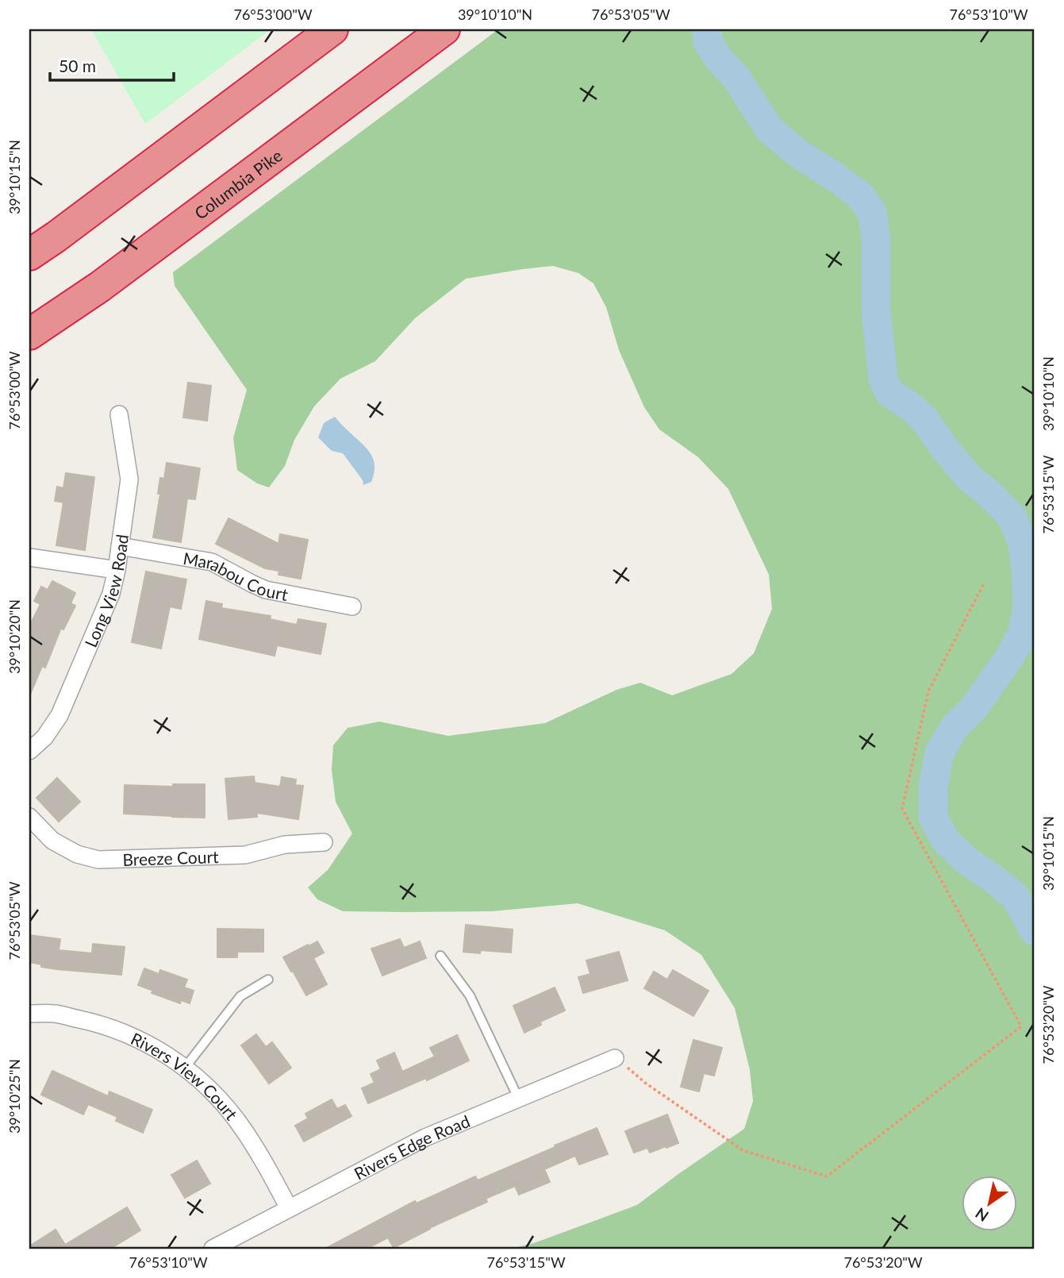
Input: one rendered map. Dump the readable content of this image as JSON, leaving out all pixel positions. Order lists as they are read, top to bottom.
{
  "streets": {
    "highway": ["Columbia Pike"],
    "street": [
      "Marabou Court",
      "Long View Road",
      "Breeze Court",
      "Rivers View Court",
      "Rivers Edge Road"
    ]
  },
  "crossings": [
    ["Marabou Court", "Long View Road"],
    ["Rivers View Court", "Rivers Edge Road"]
  ],
  "scale_bar": "50 m",
  "north": "bottom left",
  "coordinates": [
    "76°53'00\"W",
    "39°10'10\"N",
    "76°53'05\"W",
    "76°53'10\"W",
    "39°10'15\"N",
    "76°53'15\"W",
    "39°10'20\"N",
    "76°53'20\"W",
    "39°10'25\"N"
  ]
}
